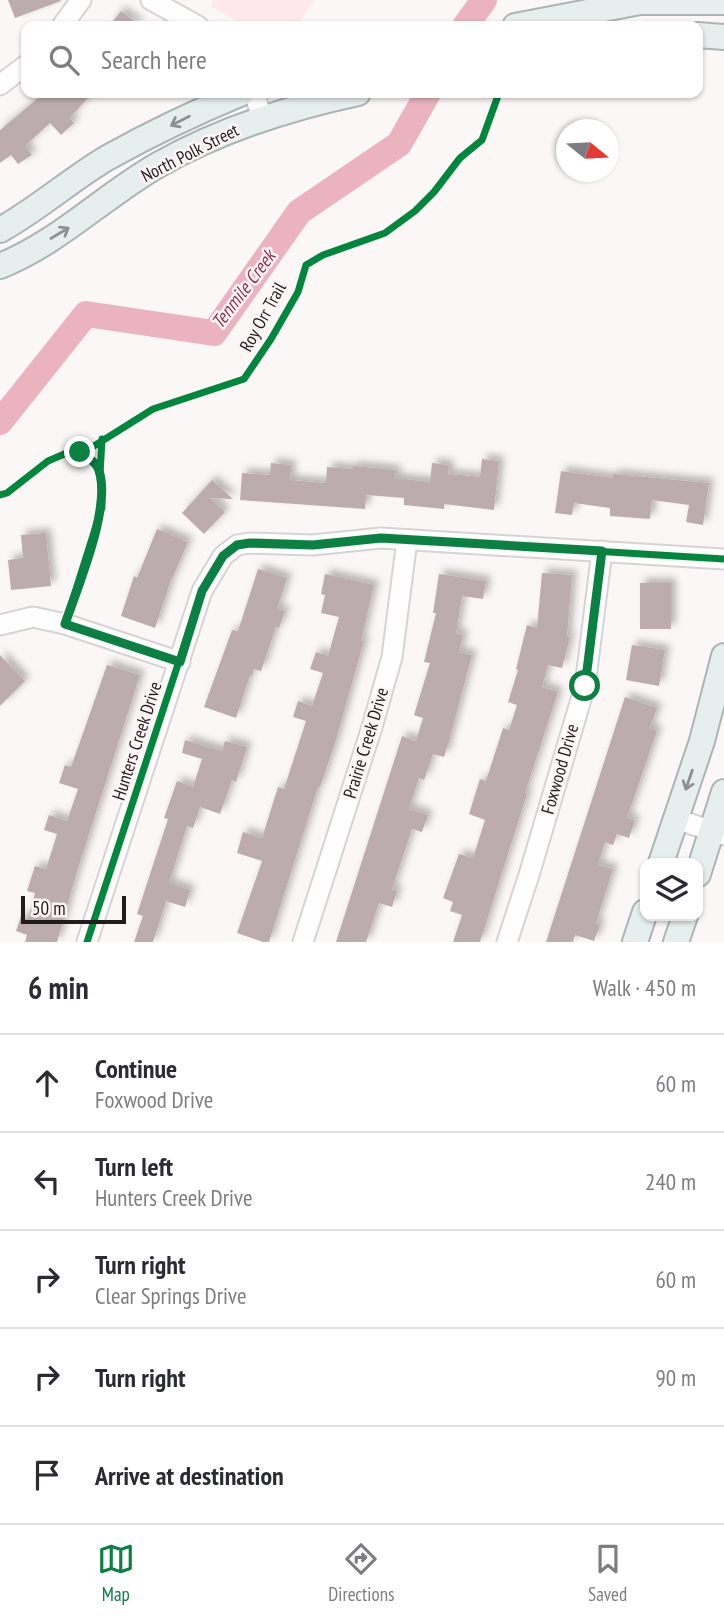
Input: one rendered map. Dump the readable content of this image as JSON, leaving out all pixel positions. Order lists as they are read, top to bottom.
{
  "streets": {
    "main road": ["North Polk Street"],
    "street": ["Hunters Creek Drive", "Prairie Creek Drive", "Foxwood Drive"],
    "cycle path": ["Roy Orr Trail"]
  },
  "crossings": [
    ["Hunters Creek Drive", "Prairie Creek Drive"],
    ["Hunters Creek Drive", "Foxwood Drive"]
  ],
  "water": ["Tenmile Creek"],
  "scale_bar": "50 m",
  "north": "right",
  "page": {
    "search": "Search here",
    "scale": "50 m",
    "heading": ["6 min", "Walk · 450 m"],
    "list": [
      ["Continue", "Foxwood Drive", "60 m"],
      ["Turn left", "Hunters Creek Drive", "240 m"],
      ["Turn right", "Clear Springs Drive", "60 m"],
      ["Turn right", "90 m"],
      "Arrive at destination"
    ],
    "nav": ["Map", "Directions", "Saved"]
  }
}
